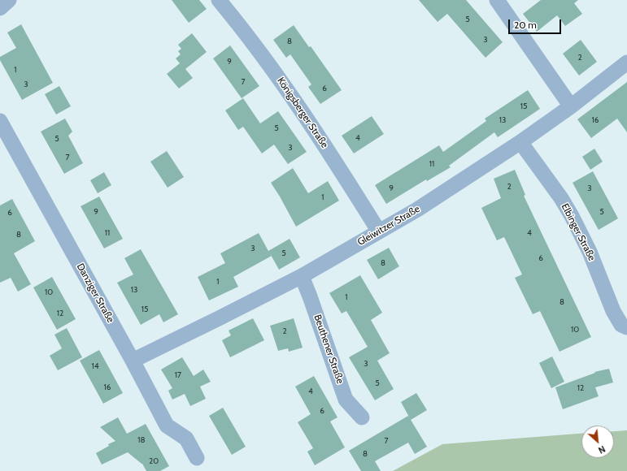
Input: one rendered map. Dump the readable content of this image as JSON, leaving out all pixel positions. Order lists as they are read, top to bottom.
{
  "streets": {
    "street": [
      "Königsberger Straße",
      "Gleiwitzer Straße",
      "Elbinger Straße",
      "Danziger Straße",
      "Beuthener Straße"
    ]
  },
  "crossings": [
    ["Königsberger Straße", "Gleiwitzer Straße"],
    ["Gleiwitzer Straße", "Elbinger Straße"],
    ["Gleiwitzer Straße", "Danziger Straße"],
    ["Gleiwitzer Straße", "Beuthener Straße"]
  ],
  "house_numbers": [
    "5",
    "3",
    "8",
    "2",
    "9",
    "1",
    "7",
    "3",
    "6",
    "15",
    "13",
    "16",
    "5",
    "4",
    "5",
    "3",
    "7",
    "11",
    "2",
    "9",
    "3",
    "1",
    "9",
    "5",
    "6",
    "11",
    "4",
    "8",
    "3",
    "5",
    "6",
    "8",
    "1",
    "13",
    "10",
    "1",
    "8",
    "15",
    "12",
    "10",
    "2",
    "3",
    "14",
    "17",
    "5",
    "16",
    "12",
    "4",
    "6",
    "18",
    "7",
    "8",
    "20"
  ],
  "scale_bar": "20 m",
  "north": "bottom right"
}
